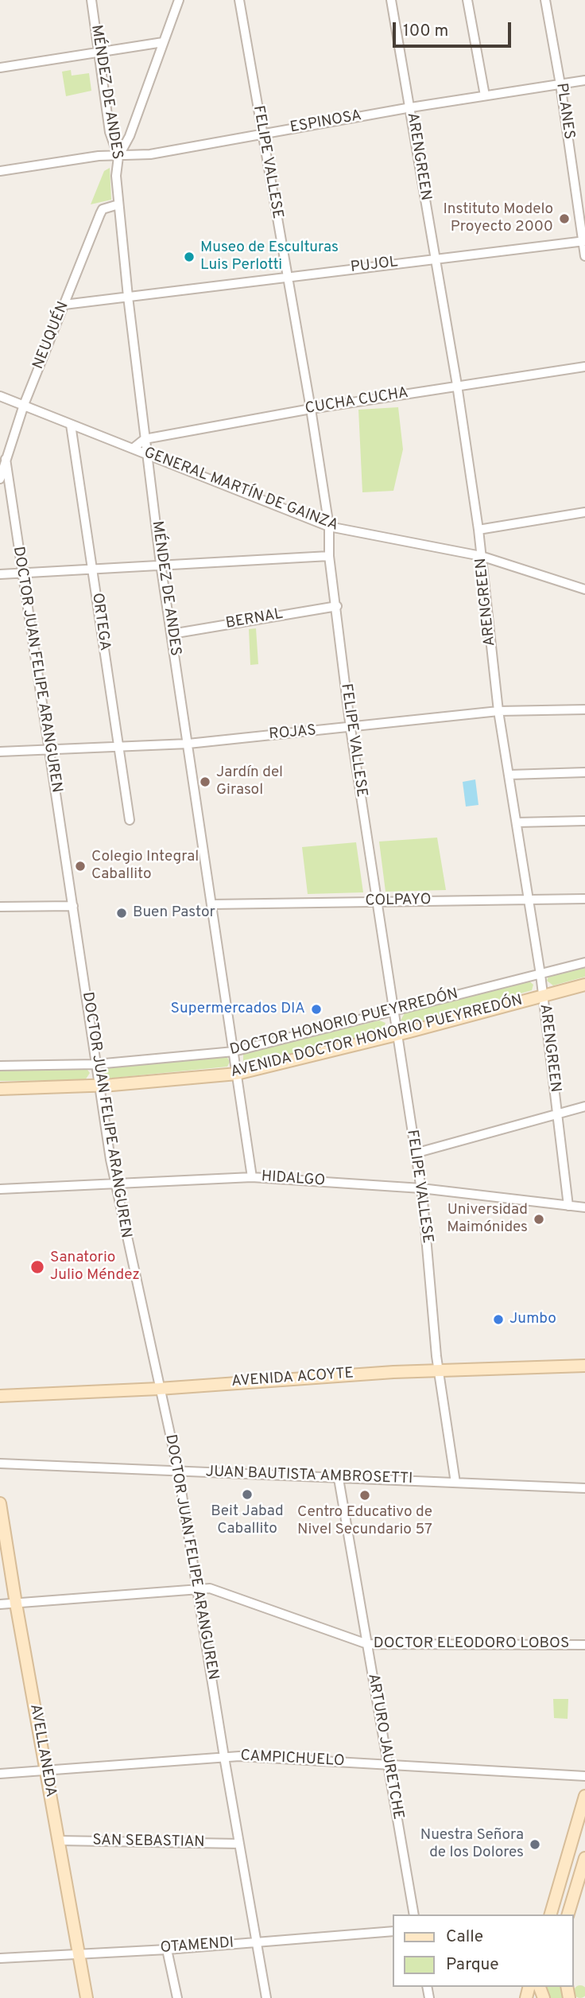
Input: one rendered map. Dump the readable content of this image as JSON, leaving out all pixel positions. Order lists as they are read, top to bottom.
{
  "streets": {
    "main road": ["AVENIDA DOCTOR HONORIO PUEYRREDÓN", "AVENIDA ACOYTE", "AVELLANEDA"],
    "street": [
      "MÉNDEZ DE ANDES",
      "PLANES",
      "ESPINOSA",
      "ARENGREEN",
      "FELIPE VALLESE",
      "PUJOL",
      "NEUQUÉN",
      "CUCHA CUCHA",
      "GENERAL MARTÍN DE GAINZA",
      "BERNAL",
      "ORTEGA",
      "DOCTOR JUAN FELIPE ARANGUREN",
      "ROJAS",
      "COLPAYO",
      "DOCTOR HONORIO PUEYRREDÓN",
      "HIDALGO",
      "JUAN BAUTISTA AMBROSETTI",
      "DOCTOR ELEODORO LOBOS",
      "ARTURO JAURETCHE",
      "CAMPICHUELO",
      "SAN SEBASTIAN",
      "OTAMENDI"
    ]
  },
  "crossings": [
    ["MÉNDEZ DE ANDES", "ESPINOSA"],
    ["MÉNDEZ DE ANDES", "PUJOL"],
    ["MÉNDEZ DE ANDES", "NEUQUÉN"],
    ["MÉNDEZ DE ANDES", "CUCHA CUCHA"],
    ["MÉNDEZ DE ANDES", "GENERAL MARTÍN DE GAINZA"],
    ["MÉNDEZ DE ANDES", "BERNAL"],
    ["MÉNDEZ DE ANDES", "ROJAS"],
    ["MÉNDEZ DE ANDES", "COLPAYO"],
    ["MÉNDEZ DE ANDES", "DOCTOR HONORIO PUEYRREDÓN"],
    ["MÉNDEZ DE ANDES", "AVENIDA DOCTOR HONORIO PUEYRREDÓN"],
    ["MÉNDEZ DE ANDES", "HIDALGO"],
    ["PLANES", "ESPINOSA"],
    ["PLANES", "PUJOL"],
    ["ESPINOSA", "ARENGREEN"],
    ["ESPINOSA", "FELIPE VALLESE"],
    ["ARENGREEN", "PUJOL"],
    ["ARENGREEN", "CUCHA CUCHA"],
    ["ARENGREEN", "GENERAL MARTÍN DE GAINZA"],
    ["ARENGREEN", "ROJAS"],
    ["ARENGREEN", "COLPAYO"],
    ["ARENGREEN", "DOCTOR HONORIO PUEYRREDÓN"],
    ["ARENGREEN", "AVENIDA DOCTOR HONORIO PUEYRREDÓN"],
    ["ARENGREEN", "HIDALGO"],
    ["FELIPE VALLESE", "PUJOL"],
    ["FELIPE VALLESE", "CUCHA CUCHA"],
    ["FELIPE VALLESE", "GENERAL MARTÍN DE GAINZA"],
    ["FELIPE VALLESE", "BERNAL"],
    ["FELIPE VALLESE", "ROJAS"],
    ["FELIPE VALLESE", "COLPAYO"],
    ["FELIPE VALLESE", "DOCTOR HONORIO PUEYRREDÓN"],
    ["FELIPE VALLESE", "AVENIDA DOCTOR HONORIO PUEYRREDÓN"],
    ["FELIPE VALLESE", "HIDALGO"],
    ["FELIPE VALLESE", "AVENIDA ACOYTE"],
    ["FELIPE VALLESE", "JUAN BAUTISTA AMBROSETTI"],
    ["PUJOL", "NEUQUÉN"],
    ["NEUQUÉN", "GENERAL MARTÍN DE GAINZA"],
    ["NEUQUÉN", "DOCTOR JUAN FELIPE ARANGUREN"],
    ["CUCHA CUCHA", "GENERAL MARTÍN DE GAINZA"],
    ["GENERAL MARTÍN DE GAINZA", "ORTEGA"],
    ["ORTEGA", "ROJAS"],
    ["DOCTOR JUAN FELIPE ARANGUREN", "ROJAS"],
    ["DOCTOR JUAN FELIPE ARANGUREN", "DOCTOR HONORIO PUEYRREDÓN"],
    ["DOCTOR JUAN FELIPE ARANGUREN", "AVENIDA DOCTOR HONORIO PUEYRREDÓN"],
    ["DOCTOR JUAN FELIPE ARANGUREN", "HIDALGO"],
    ["DOCTOR JUAN FELIPE ARANGUREN", "AVENIDA ACOYTE"],
    ["DOCTOR JUAN FELIPE ARANGUREN", "JUAN BAUTISTA AMBROSETTI"],
    ["DOCTOR JUAN FELIPE ARANGUREN", "DOCTOR ELEODORO LOBOS"],
    ["DOCTOR JUAN FELIPE ARANGUREN", "CAMPICHUELO"],
    ["DOCTOR JUAN FELIPE ARANGUREN", "SAN SEBASTIAN"],
    ["DOCTOR JUAN FELIPE ARANGUREN", "OTAMENDI"],
    ["JUAN BAUTISTA AMBROSETTI", "ARTURO JAURETCHE"],
    ["DOCTOR ELEODORO LOBOS", "ARTURO JAURETCHE"],
    ["DOCTOR ELEODORO LOBOS", "AVELLANEDA"],
    ["ARTURO JAURETCHE", "CAMPICHUELO"],
    ["AVELLANEDA", "CAMPICHUELO"],
    ["AVELLANEDA", "SAN SEBASTIAN"],
    ["AVELLANEDA", "OTAMENDI"]
  ],
  "places": [
    "Instituto Modelo Proyecto 2000",
    "Museo de Esculturas Luis Perlotti",
    "Jardín del Girasol",
    "Colegio Integral Caballito",
    "Buen Pastor",
    "Supermercados DIA",
    "Universidad Maimónides",
    "Sanatorio Julio Méndez",
    "Jumbo",
    "Beit Jabad Caballito",
    "Centro Educativo de Nivel Secundario 57",
    "Nuestra Señora de los Dolores"
  ],
  "legend": ["Calle", "Parque"],
  "scale_bar": "100 m"
}
